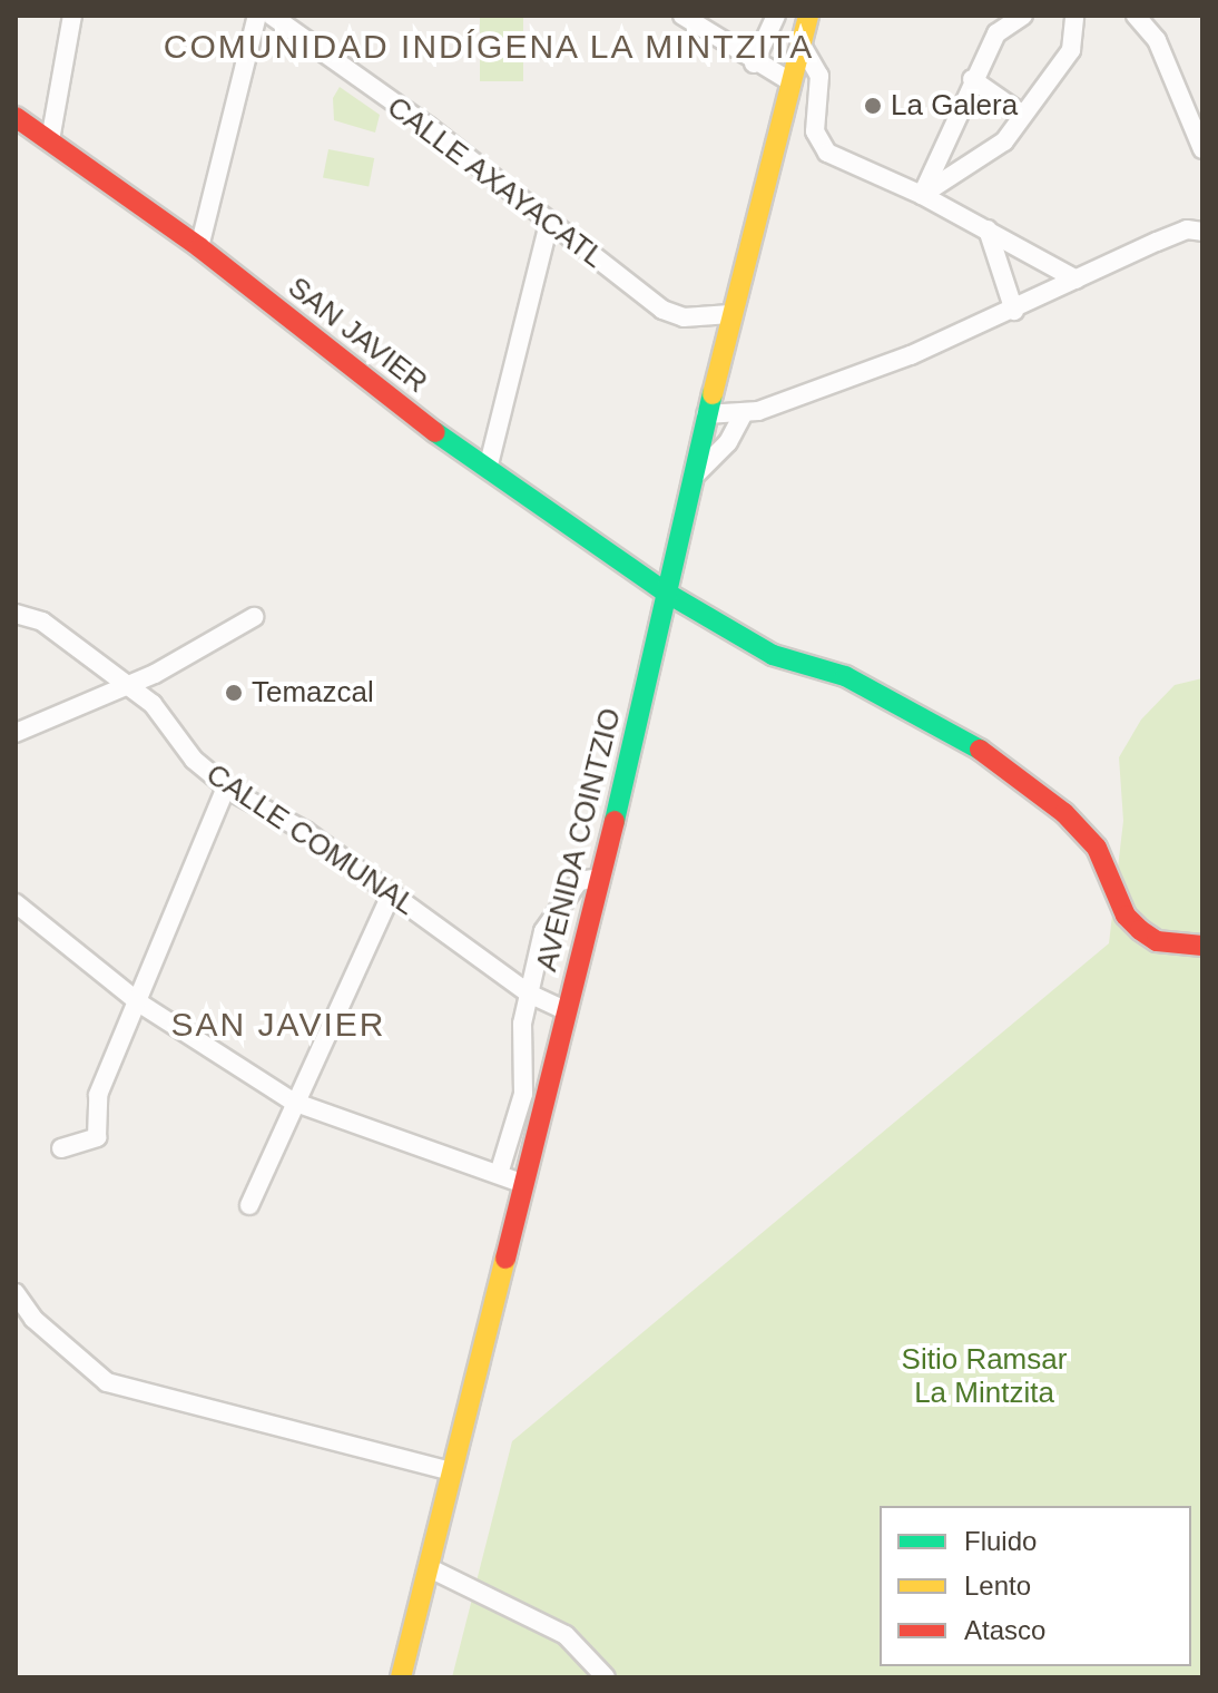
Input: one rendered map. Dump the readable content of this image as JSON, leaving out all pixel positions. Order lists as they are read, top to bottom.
{
  "streets": {
    "main road": ["SAN JAVIER", "AVENIDA COINTZIO"],
    "street": ["CALLE AXAYACATL", "CALLE COMUNAL"]
  },
  "crossings": [
    ["CALLE AXAYACATL", "AVENIDA COINTZIO"],
    ["SAN JAVIER", "AVENIDA COINTZIO"],
    ["CALLE COMUNAL", "AVENIDA COINTZIO"]
  ],
  "districts": ["COMUNIDAD INDÍGENA LA MINTZITA", "SAN JAVIER"],
  "parks": ["Sitio Ramsar La Mintzita"],
  "places": ["La Galera", "Temazcal"],
  "legend": ["Fluido", "Lento", "Atasco"]
}
